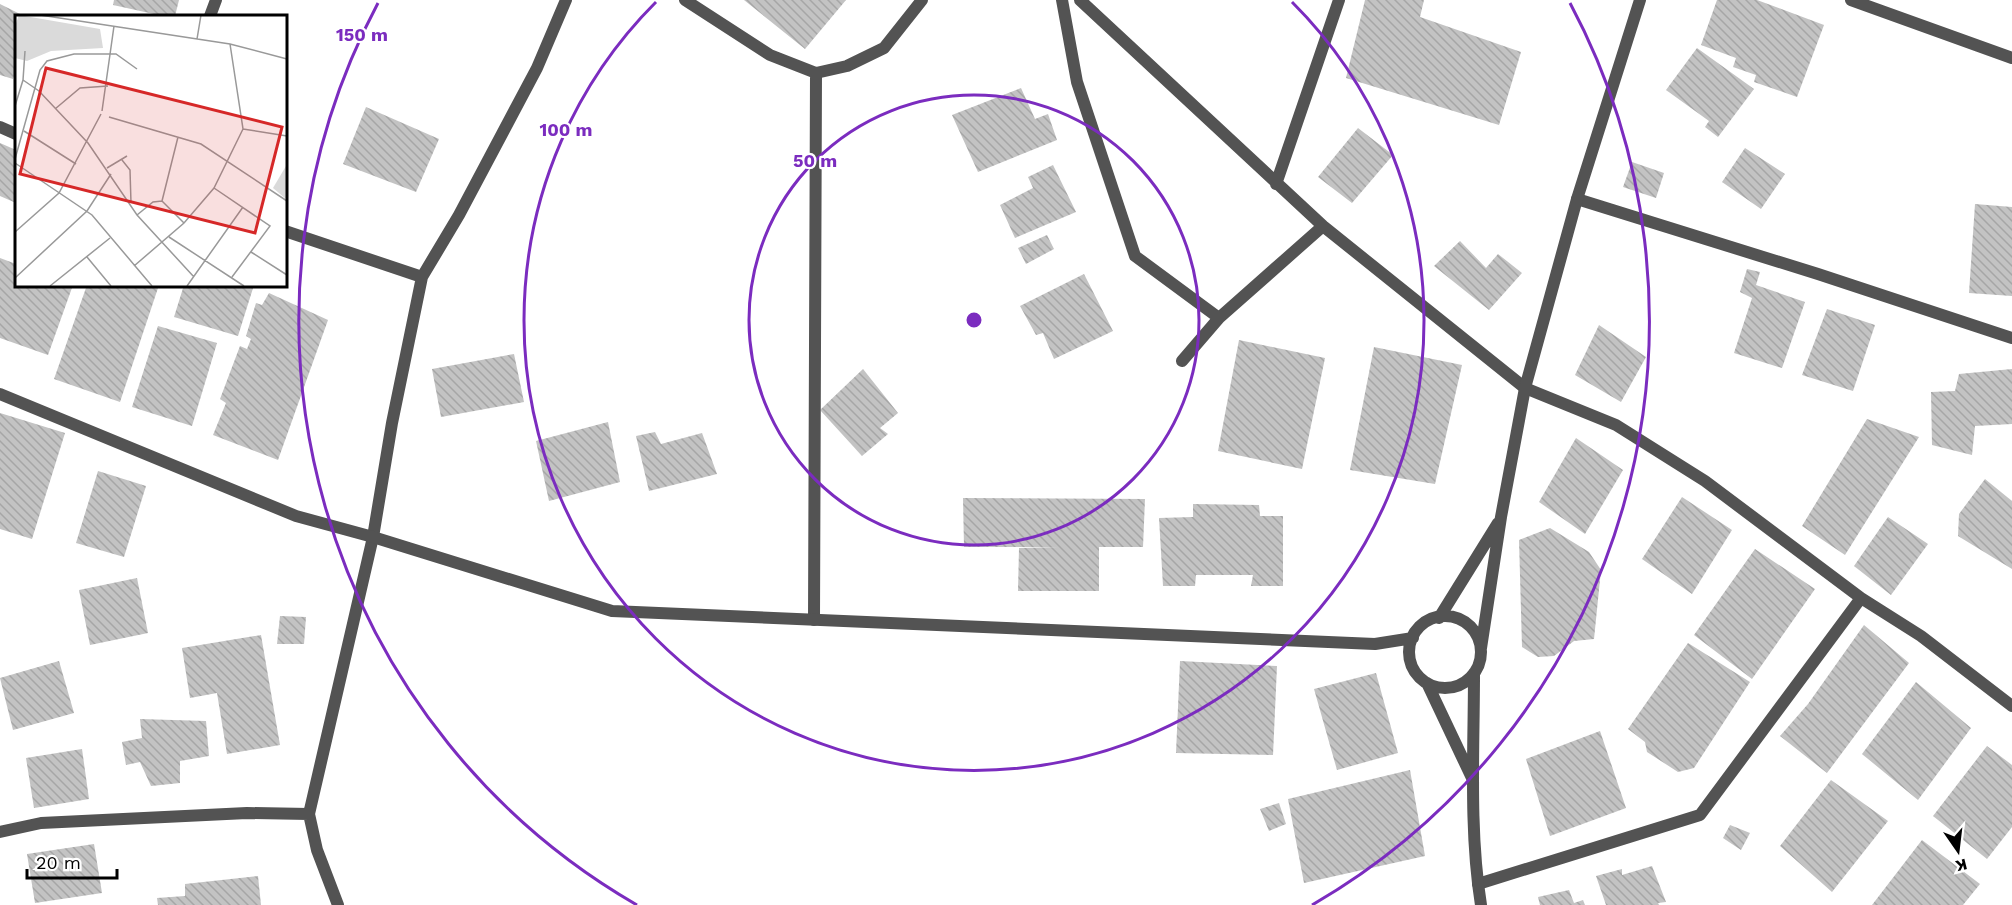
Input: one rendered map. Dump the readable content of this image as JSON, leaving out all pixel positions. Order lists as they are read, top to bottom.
{
  "scale_bar": "20 m",
  "north": "bottom",
  "rings": ["150 m", "100 m", "50 m"]
}
